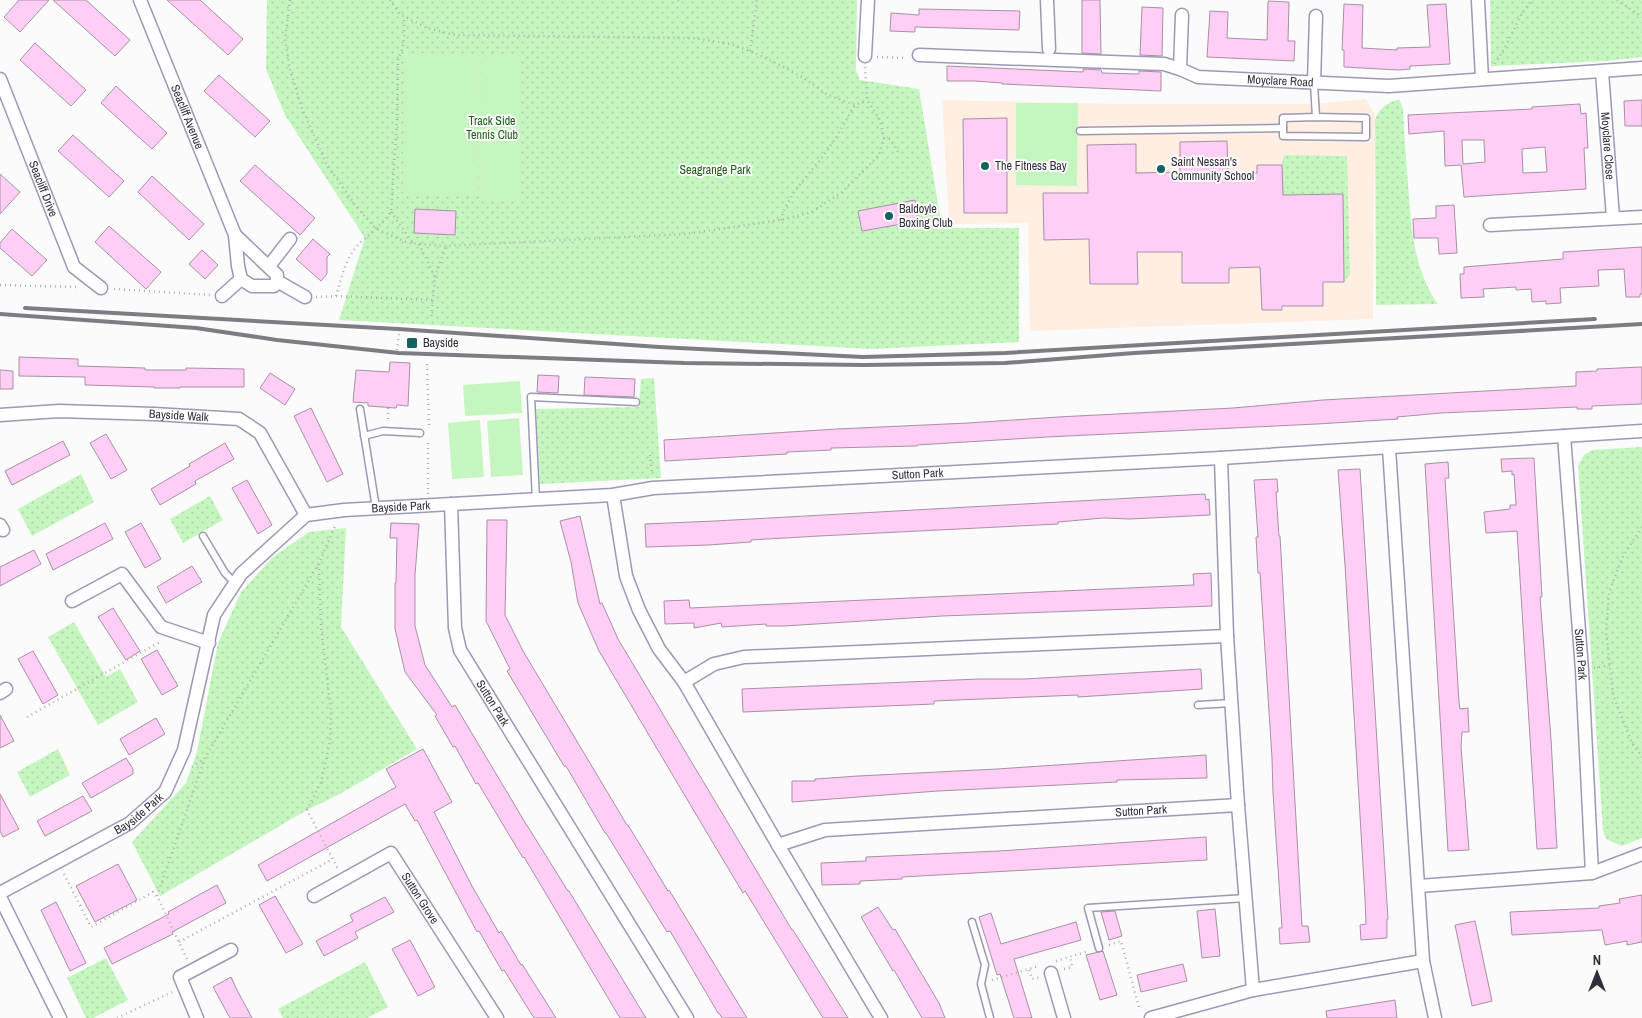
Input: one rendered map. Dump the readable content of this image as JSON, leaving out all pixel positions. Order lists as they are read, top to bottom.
{
  "streets": {
    "street": [
      "Moyclare Road",
      "Seacliff Avenue",
      "Moyclare Close",
      "Seacliff Drive",
      "Bayside Walk",
      "Sutton Park",
      "Bayside Park",
      "Sutton Grove"
    ]
  },
  "crossings": [
    ["Moyclare Road", "Moyclare Close"],
    ["Bayside Walk", "Bayside Park"],
    ["Sutton Park", "Bayside Park"]
  ],
  "parks": ["Track Side Tennis Club", "Seagrange Park"],
  "places": {
    "other": ["The Fitness Bay", "Saint Nessan's Community School", "Baldoyle Boxing Club"],
    "transit": ["Bayside"]
  },
  "north": "top"
}
